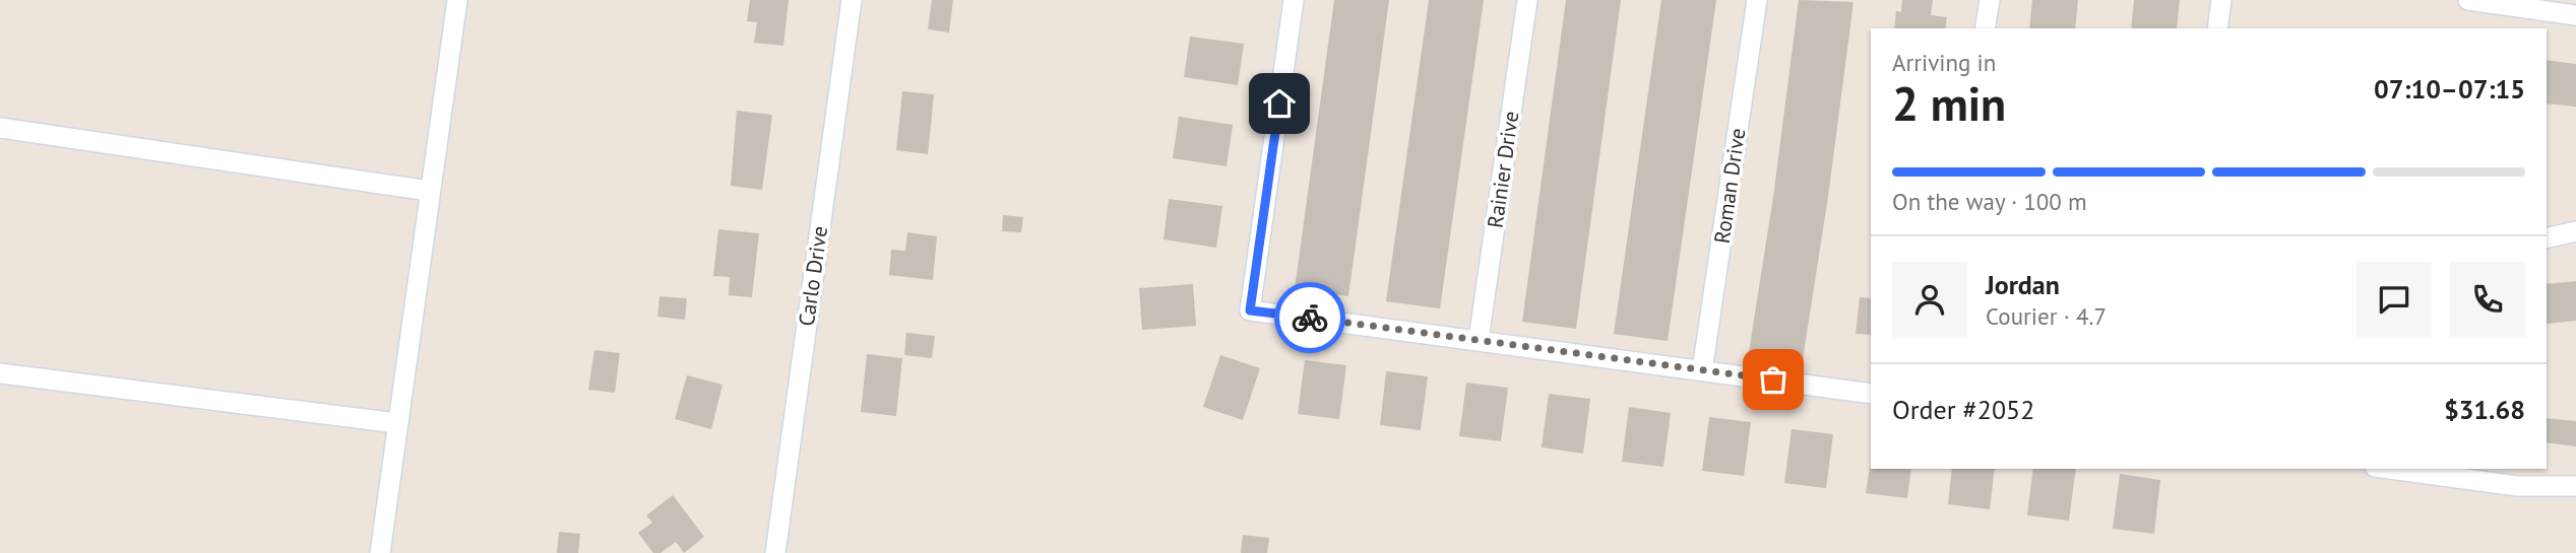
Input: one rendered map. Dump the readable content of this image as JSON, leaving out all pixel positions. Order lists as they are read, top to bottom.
{
  "streets": {
    "street": ["Rainier Drive", "Roman Drive", "Carlo Drive"]
  },
  "page": {
    "heading": ["2 min", "Arriving in", "07:10–07:15"],
    "panel": [
      "Jordan",
      "Courier · 4.7",
      "Order #2052",
      "$31.68"
    ],
    "bar": "On the way · 100 m"
  }
}
